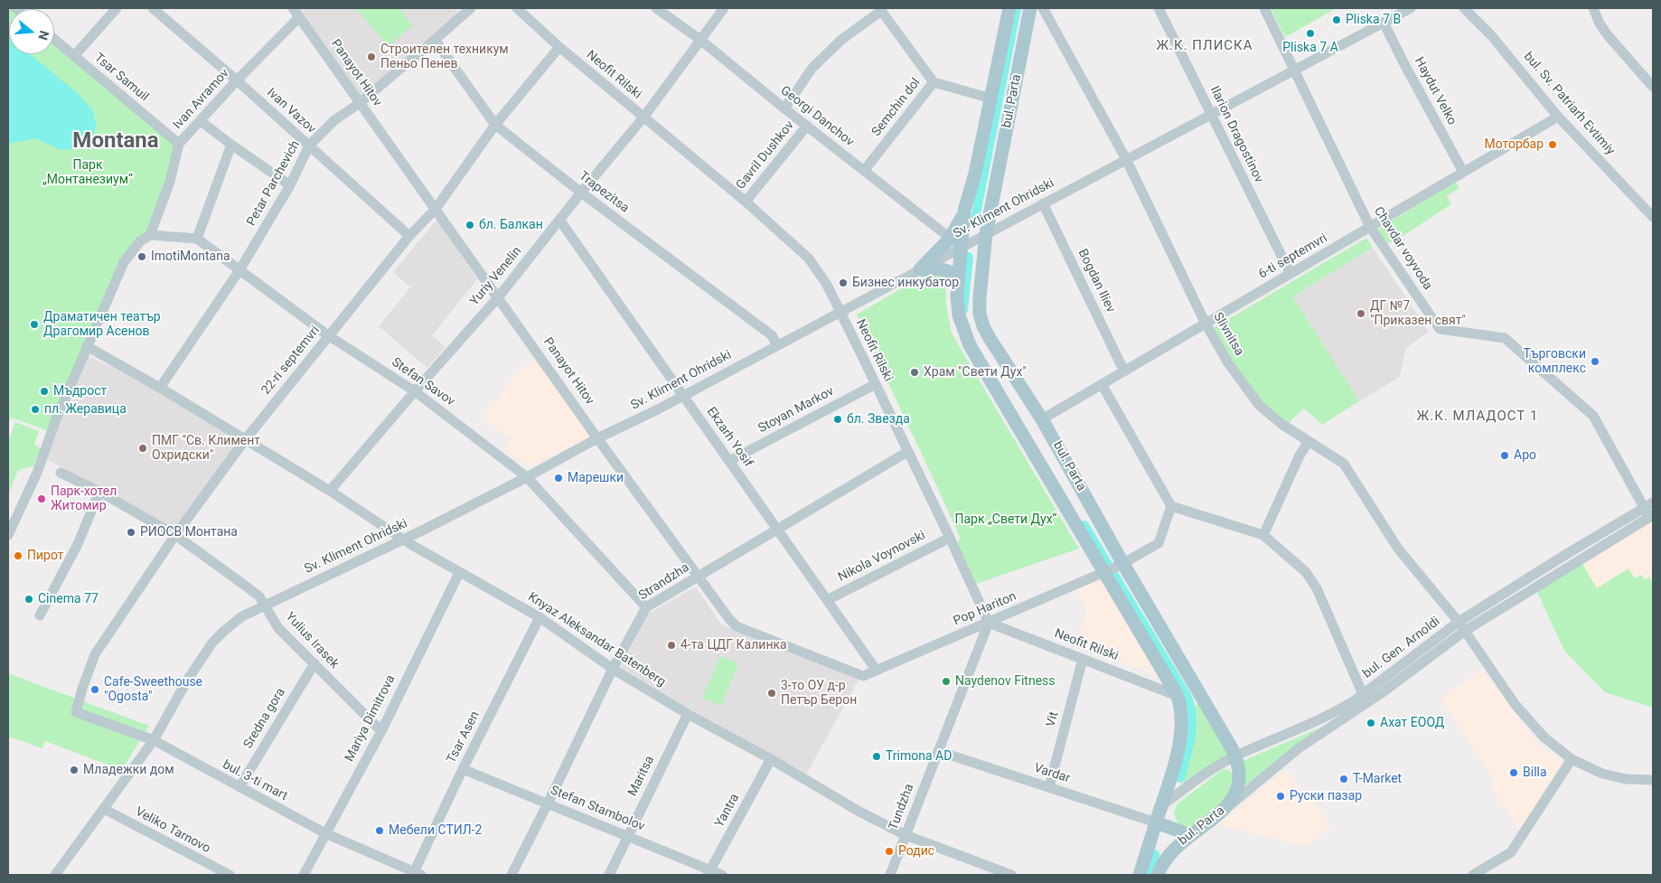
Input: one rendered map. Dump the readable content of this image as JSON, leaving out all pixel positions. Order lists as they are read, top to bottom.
{
  "streets": {
    "main road": ["bul. Parta"],
    "street": [
      "Panayot Hitov",
      "Neofit Rilski",
      "Tsar Samuil",
      "Haydut Velko",
      "Ivan Avramov",
      "bul. Sv. Patriarh Evtimiy",
      "Semchin dol",
      "Ivan Vazov",
      "Georgi Danchov",
      "Ilarion Dragostinov",
      "Gavril Dushkov",
      "Petar Parchevich",
      "Trapezitsa",
      "Sv. Kliment Ohridski",
      "Chavdar voyvoda",
      "6-ti septemvri",
      "Yuriy Venelin",
      "Bogdan Iliev",
      "Slivnitsa",
      "22-ri septemvri",
      "Stefan Savov",
      "Stoyan Markov",
      "Ekzarh Yosif",
      "Nikola Voynovski",
      "Strandzha",
      "Pop Hariton",
      "Knyaz Aleksandar Batenberg",
      "Yulius Irasek",
      "bul. Gen. Arnoldi",
      "Sredna gora",
      "Mariya Dimitrova",
      "Vit",
      "Tsar Asen",
      "Vardar",
      "Maritsa",
      "bul. 3-ti mart",
      "Tundzha",
      "Stefan Stambolov",
      "Yantra",
      "Veliko Tarnovo"
    ]
  },
  "crossings": [
    ["Panayot Hitov", "Ivan Avramov"],
    ["Panayot Hitov", "Petar Parchevich"],
    ["Panayot Hitov", "Sv. Kliment Ohridski"],
    ["Panayot Hitov", "Yuriy Venelin"],
    ["Panayot Hitov", "22-ri septemvri"],
    ["Panayot Hitov", "Ekzarh Yosif"],
    ["Panayot Hitov", "Strandzha"],
    ["Panayot Hitov", "Pop Hariton"],
    ["Neofit Rilski", "bul. Parta"],
    ["Neofit Rilski", "Gavril Dushkov"],
    ["Neofit Rilski", "Sv. Kliment Ohridski"],
    ["Neofit Rilski", "Yuriy Venelin"],
    ["Neofit Rilski", "22-ri septemvri"],
    ["Neofit Rilski", "Stoyan Markov"],
    ["Neofit Rilski", "Nikola Voynovski"],
    ["Neofit Rilski", "Strandzha"],
    ["Neofit Rilski", "Pop Hariton"],
    ["Neofit Rilski", "Vit"],
    ["Neofit Rilski", "Tundzha"],
    ["Tsar Samuil", "Ivan Avramov"],
    ["Haydut Velko", "Sv. Kliment Ohridski"],
    ["Haydut Velko", "6-ti septemvri"],
    ["Ivan Avramov", "Ivan Vazov"],
    ["Ivan Avramov", "Knyaz Aleksandar Batenberg"],
    ["bul. Parta", "Georgi Danchov"],
    ["bul. Parta", "Sv. Kliment Ohridski"],
    ["bul. Parta", "6-ti septemvri"],
    ["bul. Parta", "Pop Hariton"],
    ["bul. Parta", "bul. Gen. Arnoldi"],
    ["bul. Parta", "Vardar"],
    ["bul. Sv. Patriarh Evtimiy", "6-ti septemvri"],
    ["Semchin dol", "Georgi Danchov"],
    ["Ivan Vazov", "Petar Parchevich"],
    ["Ivan Vazov", "22-ri septemvri"],
    ["Georgi Danchov", "Gavril Dushkov"],
    ["Georgi Danchov", "Sv. Kliment Ohridski"],
    ["Georgi Danchov", "Yuriy Venelin"],
    ["Ilarion Dragostinov", "Sv. Kliment Ohridski"],
    ["Ilarion Dragostinov", "6-ti septemvri"],
    ["Petar Parchevich", "Trapezitsa"],
    ["Petar Parchevich", "Stefan Savov"],
    ["Petar Parchevich", "Knyaz Aleksandar Batenberg"],
    ["Trapezitsa", "Sv. Kliment Ohridski"],
    ["Trapezitsa", "Yuriy Venelin"],
    ["Trapezitsa", "22-ri septemvri"],
    ["Sv. Kliment Ohridski", "Chavdar voyvoda"],
    ["Sv. Kliment Ohridski", "Bogdan Iliev"],
    ["Sv. Kliment Ohridski", "Slivnitsa"],
    ["Sv. Kliment Ohridski", "Stefan Savov"],
    ["Sv. Kliment Ohridski", "Ekzarh Yosif"],
    ["Sv. Kliment Ohridski", "Knyaz Aleksandar Batenberg"],
    ["Sv. Kliment Ohridski", "Yulius Irasek"],
    ["Sv. Kliment Ohridski", "bul. 3-ti mart"],
    ["Sv. Kliment Ohridski", "Veliko Tarnovo"],
    ["Chavdar voyvoda", "6-ti septemvri"],
    ["Chavdar voyvoda", "bul. Gen. Arnoldi"],
    ["6-ti septemvri", "Bogdan Iliev"],
    ["6-ti septemvri", "Slivnitsa"],
    ["Yuriy Venelin", "Stefan Savov"],
    ["Yuriy Venelin", "Ekzarh Yosif"],
    ["Yuriy Venelin", "Knyaz Aleksandar Batenberg"],
    ["Slivnitsa", "bul. Gen. Arnoldi"],
    ["22-ri septemvri", "Stefan Savov"],
    ["22-ri septemvri", "Knyaz Aleksandar Batenberg"],
    ["22-ri septemvri", "Yulius Irasek"],
    ["22-ri septemvri", "bul. 3-ti mart"],
    ["Stefan Savov", "Strandzha"],
    ["Stoyan Markov", "Ekzarh Yosif"],
    ["Ekzarh Yosif", "Nikola Voynovski"],
    ["Ekzarh Yosif", "Strandzha"],
    ["Ekzarh Yosif", "Pop Hariton"],
    ["Strandzha", "Knyaz Aleksandar Batenberg"],
    ["Strandzha", "Stefan Stambolov"],
    ["Pop Hariton", "Tundzha"],
    ["Knyaz Aleksandar Batenberg", "Mariya Dimitrova"],
    ["Knyaz Aleksandar Batenberg", "Tsar Asen"],
    ["Knyaz Aleksandar Batenberg", "Maritsa"],
    ["Knyaz Aleksandar Batenberg", "Tundzha"],
    ["Knyaz Aleksandar Batenberg", "Yantra"],
    ["Yulius Irasek", "Sredna gora"],
    ["Yulius Irasek", "Mariya Dimitrova"],
    ["Sredna gora", "bul. 3-ti mart"],
    ["Mariya Dimitrova", "bul. 3-ti mart"],
    ["Vit", "Vardar"],
    ["Tsar Asen", "bul. 3-ti mart"],
    ["Tsar Asen", "Stefan Stambolov"],
    ["Vardar", "Tundzha"],
    ["Maritsa", "Stefan Stambolov"],
    ["Stefan Stambolov", "Yantra"]
  ],
  "districts": ["Ж.К. ПЛИСКА", "Montana", "Ж.К. МЛАДОСТ 1"],
  "parks": ["Парк „Монтанезиум“", "Парк „Свети Дух“"],
  "places": [
    "Pliska 7 B",
    "Pliska 7 A",
    "Строителен техникум Пеньо Пенев",
    "Моторбар",
    "бл. Балкан",
    "ImotiMontana",
    "Бизнес инкубатор",
    "ДГ №7 \"Приказен свят\"",
    "Драматичен театър Драгомир Асенов",
    "Търговски комплекс",
    "Храм \"Свети Дух\"",
    "Мъдрост",
    "пл. Жеравица",
    "бл. Звезда",
    "ПМГ \"Св. Климент Охридски\"",
    "Аро",
    "Марешки",
    "Парк-хотел Житомир",
    "РИОСВ Монтана",
    "Пирот",
    "Cinema 77",
    "4-та ЦДГ Калинка",
    "Naydenov Fitness",
    "Cafe-Sweethouse \"Ogosta\"",
    "3-то ОУ д-р Петър Берон",
    "Ахат ЕООД",
    "Trimona AD",
    "Младежки дом",
    "Billa",
    "T-Market",
    "Руски пазар",
    "Мебели СТИЛ-2",
    "Родис"
  ],
  "north": "right"
}
